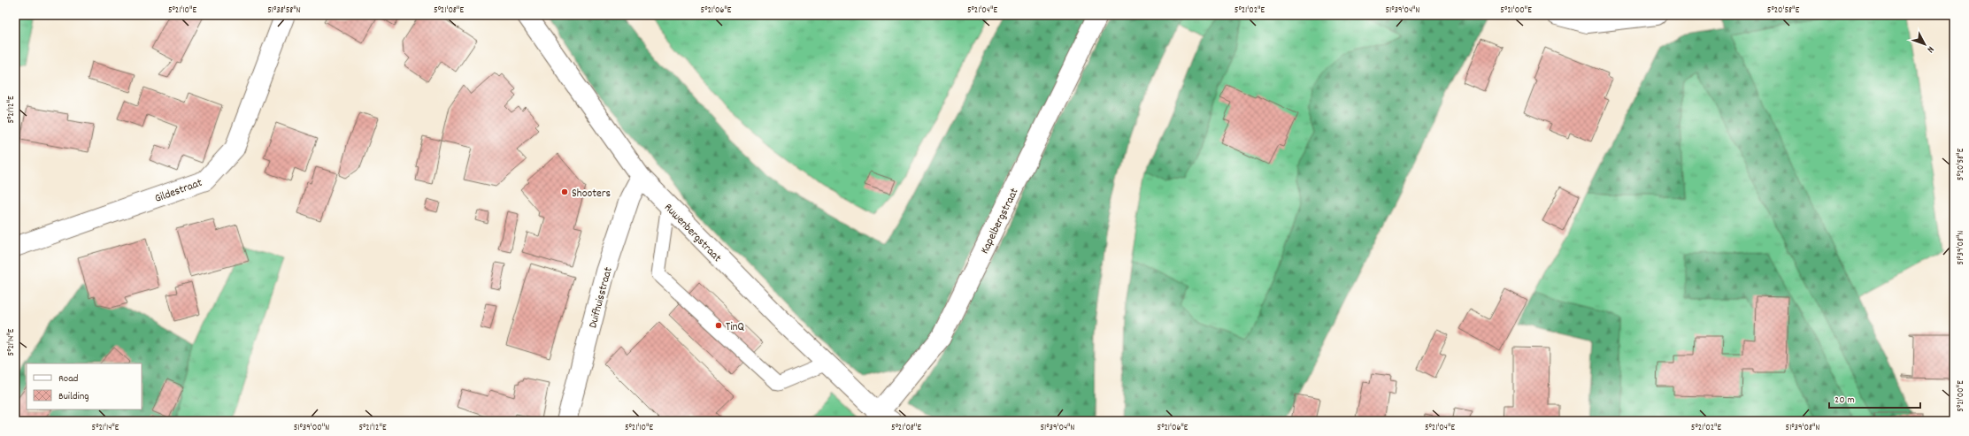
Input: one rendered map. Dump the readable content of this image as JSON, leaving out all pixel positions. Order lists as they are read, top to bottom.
{
  "streets": {
    "street": [
      "Gildestraat",
      "Kapelbergstraat",
      "Ruwenbergstraat",
      "Duifhuisstraat"
    ]
  },
  "crossings": [
    ["Kapelbergstraat", "Ruwenbergstraat"],
    ["Ruwenbergstraat", "Duifhuisstraat"]
  ],
  "places": ["Shooters", "TinQ"],
  "legend": ["Road", "Building"],
  "scale_bar": "20 m",
  "north": "bottom right",
  "coordinates": [
    "5°21'10\"E",
    "51°38'58\"N",
    "5°21'08\"E",
    "5°21'06\"E",
    "5°21'04\"E",
    "5°21'02\"E",
    "51°39'04\"N",
    "5°21'00\"E",
    "5°20'58\"E",
    "5°21'12\"E",
    "51°39'08\"N",
    "5°21'14\"E",
    "51°39'00\"N"
  ]
}
